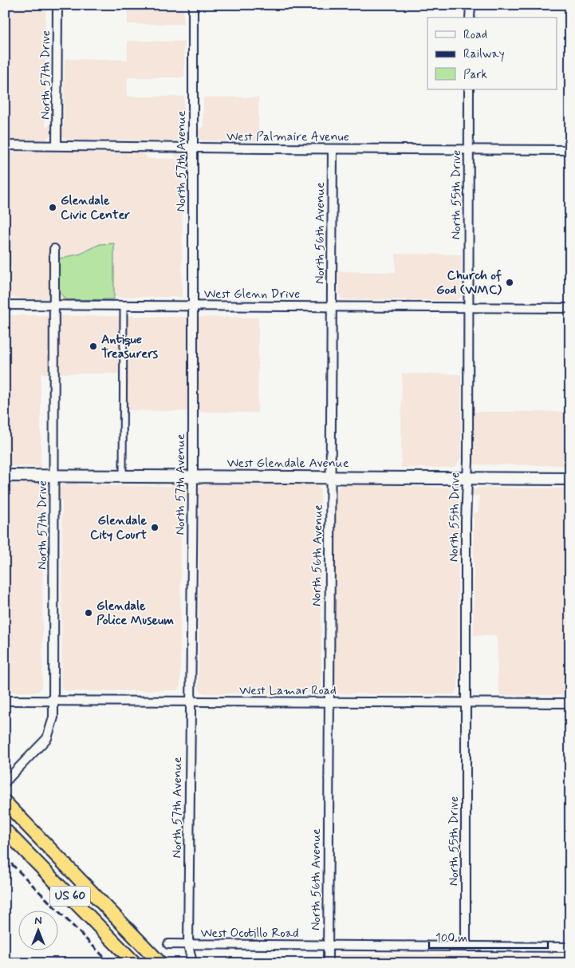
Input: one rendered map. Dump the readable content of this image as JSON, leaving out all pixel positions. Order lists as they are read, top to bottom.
{
  "streets": {
    "highway": ["US 60"],
    "main road": ["West Glendale Avenue"],
    "street": [
      "North 57th Drive",
      "West Palmaire Avenue",
      "North 57th Avenue",
      "North 55th Drive",
      "North 56th Avenue",
      "West Glenn Drive",
      "West Lamar Road",
      "West Ocotillo Road"
    ]
  },
  "crossings": [
    ["North 57th Drive", "West Palmaire Avenue"],
    ["North 57th Drive", "West Glenn Drive"],
    ["North 57th Drive", "West Glendale Avenue"],
    ["North 57th Drive", "West Lamar Road"],
    ["West Palmaire Avenue", "North 57th Avenue"],
    ["West Palmaire Avenue", "North 55th Drive"],
    ["West Palmaire Avenue", "North 56th Avenue"],
    ["North 57th Avenue", "West Glenn Drive"],
    ["North 57th Avenue", "West Glendale Avenue"],
    ["North 57th Avenue", "West Lamar Road"],
    ["North 57th Avenue", "West Ocotillo Road"],
    ["North 55th Drive", "West Glenn Drive"],
    ["North 55th Drive", "West Glendale Avenue"],
    ["North 55th Drive", "West Lamar Road"],
    ["North 55th Drive", "West Ocotillo Road"],
    ["North 56th Avenue", "West Glenn Drive"],
    ["North 56th Avenue", "West Glendale Avenue"],
    ["North 56th Avenue", "West Lamar Road"],
    ["North 56th Avenue", "West Ocotillo Road"]
  ],
  "places": [
    "Glendale Civic Center",
    "Church of God (WMC)",
    "Antique Treasurers",
    "Glendale City Court",
    "Glendale Police Museum"
  ],
  "legend": ["Road", "Railway", "Park"],
  "scale_bar": "100 m",
  "north": "top"
}
